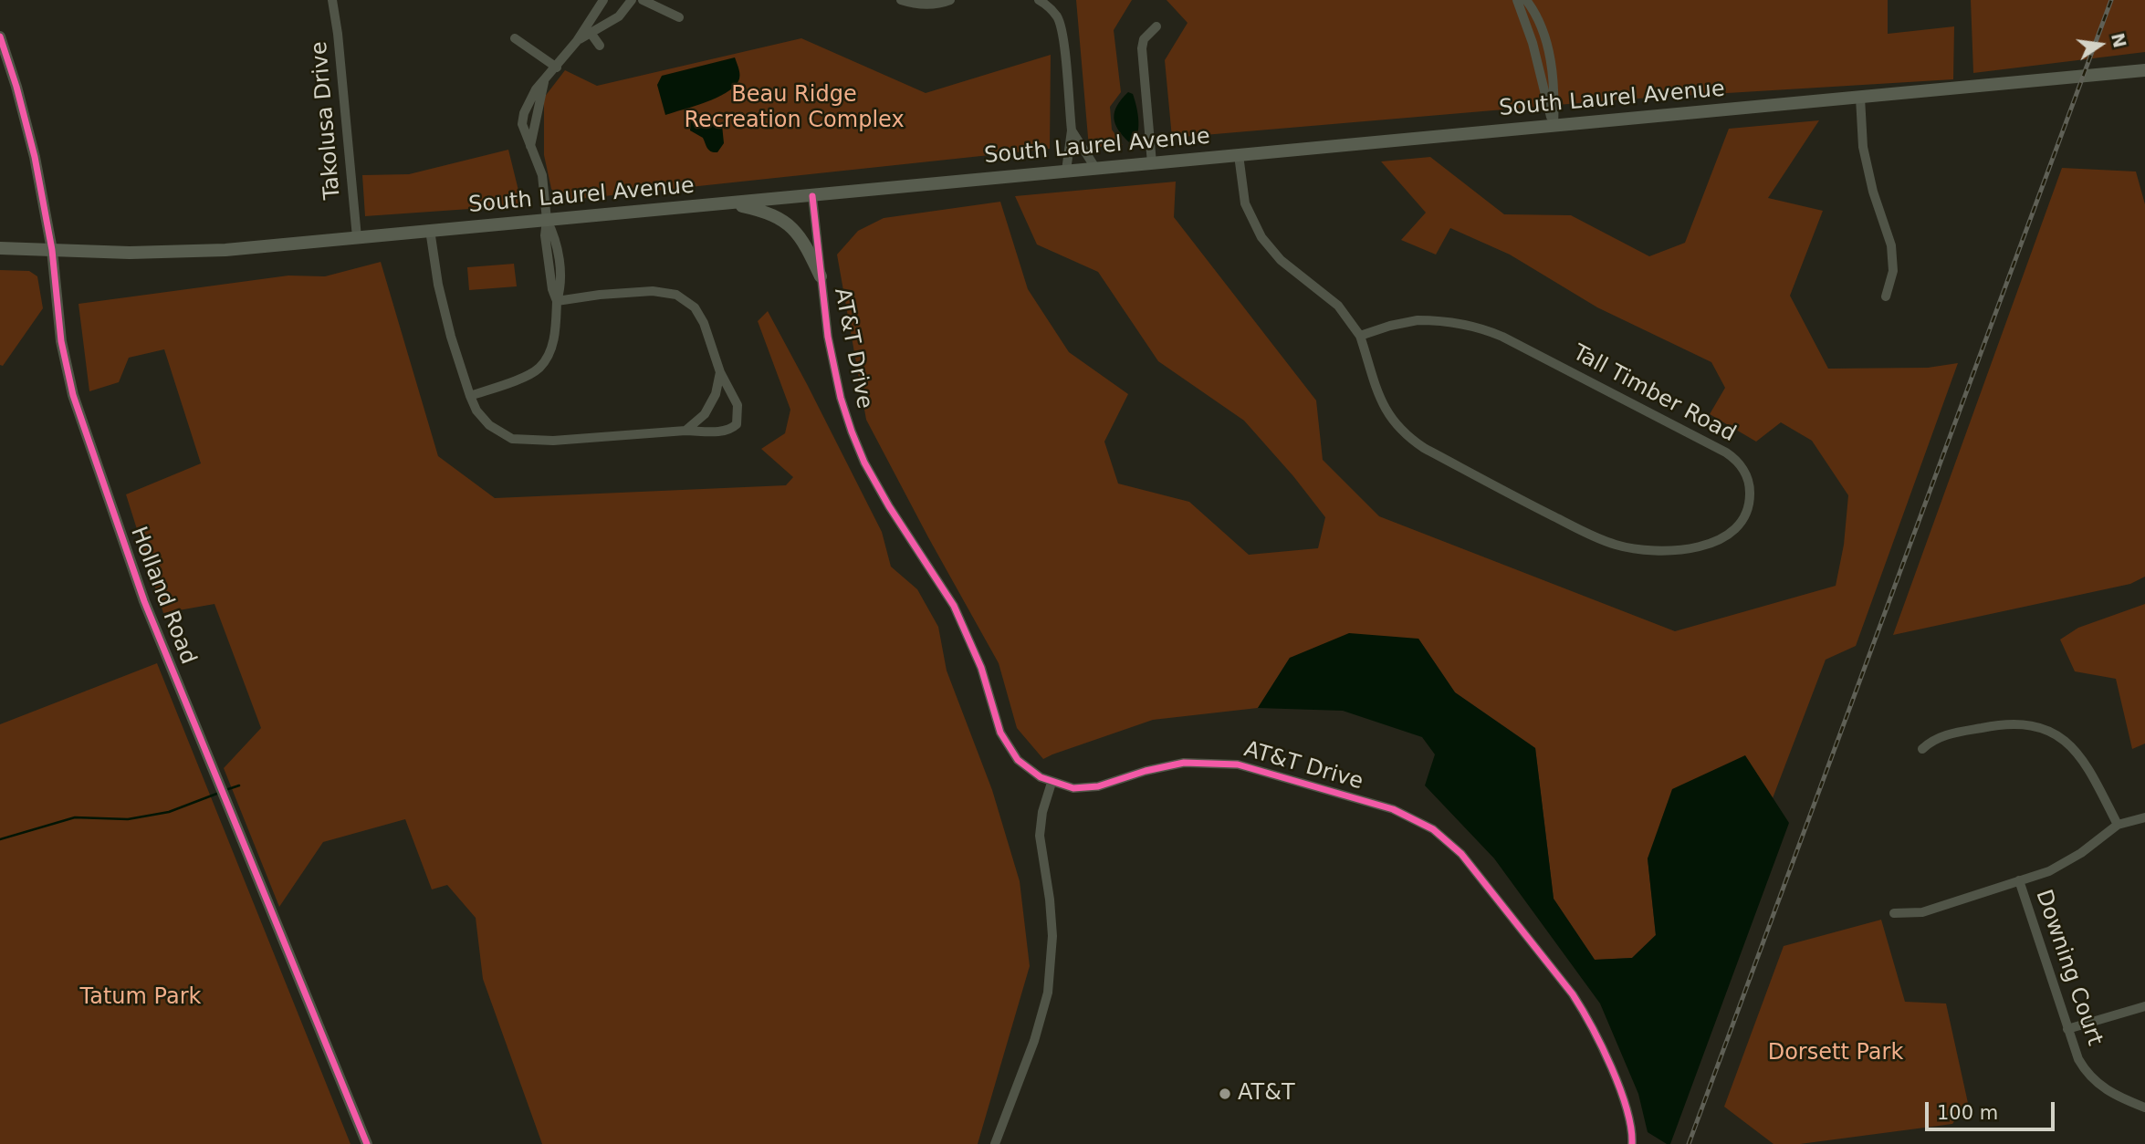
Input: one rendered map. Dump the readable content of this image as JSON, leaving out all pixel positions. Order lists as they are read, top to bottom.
{
  "streets": {
    "main road": ["South Laurel Avenue"],
    "street": [
      "Takolusa Drive",
      "AT&T Drive",
      "Tall Timber Road",
      "Holland Road",
      "Downing Court"
    ]
  },
  "crossings": [
    ["South Laurel Avenue", "Takolusa Drive"],
    ["South Laurel Avenue", "AT&T Drive"],
    ["South Laurel Avenue", "Tall Timber Road"],
    ["South Laurel Avenue", "Holland Road"]
  ],
  "parks": ["Beau Ridge Recreation Complex", "Tatum Park", "Dorsett Park"],
  "places": ["AT&T"],
  "scale_bar": "100 m",
  "north": "right"
}
